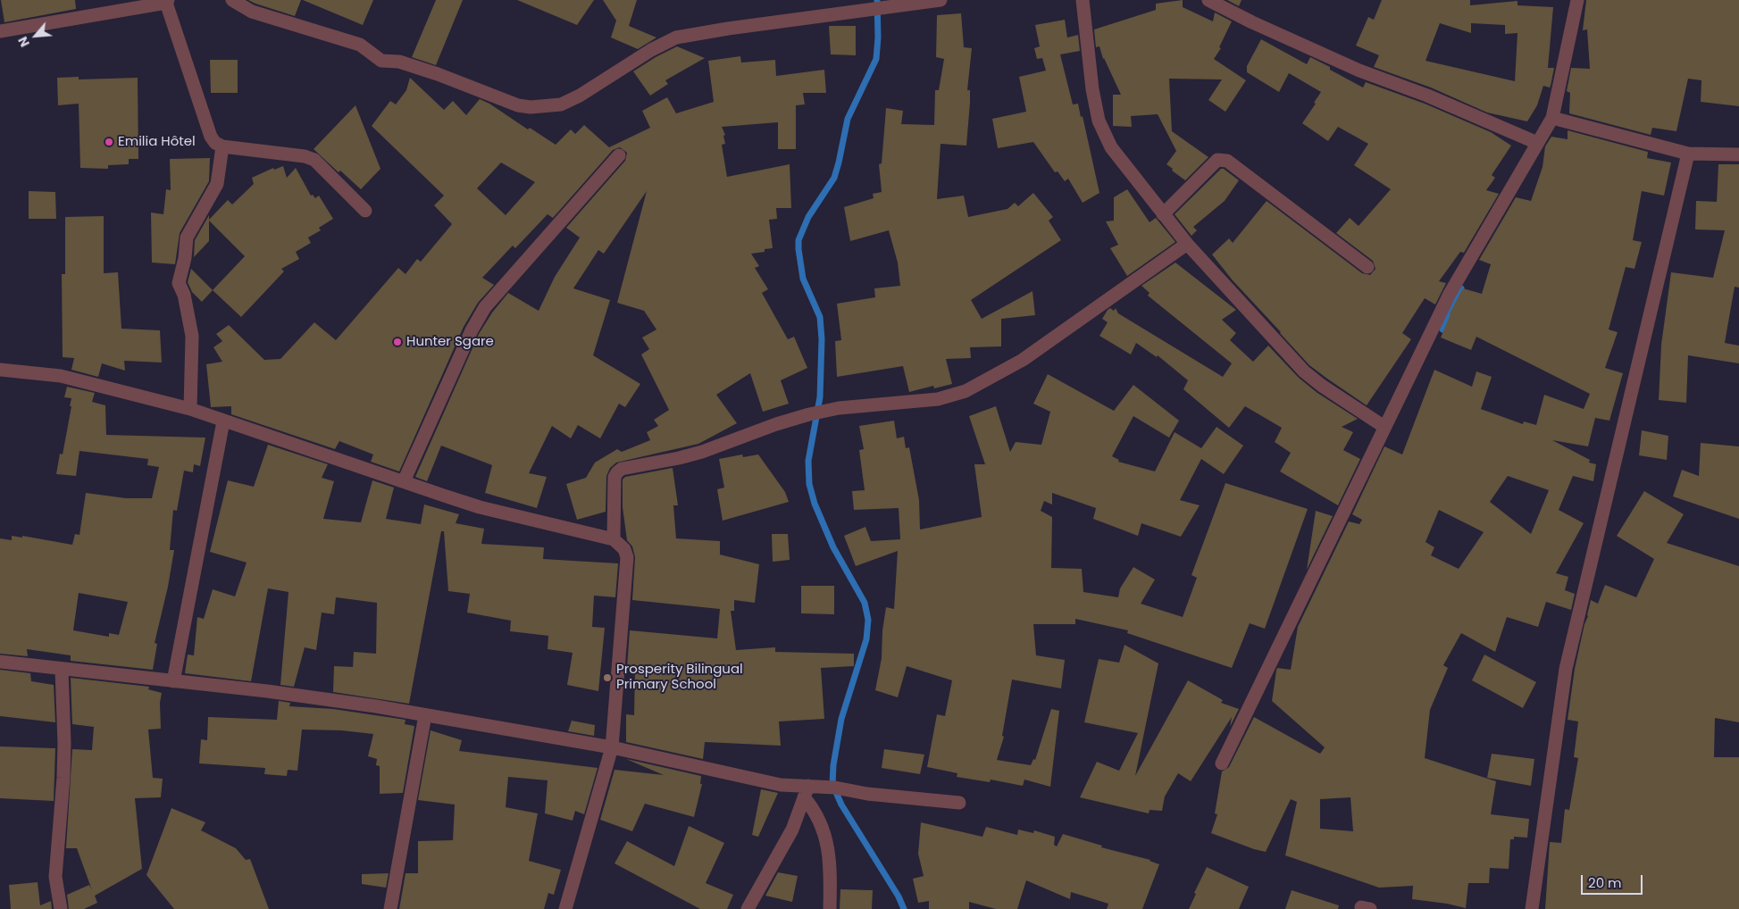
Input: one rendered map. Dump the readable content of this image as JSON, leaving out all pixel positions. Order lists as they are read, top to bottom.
{
  "places": ["Emilia Hôtel", "Hunter Sgare", "Prosperity Bilingual Primary School"],
  "scale_bar": "20 m",
  "north": "bottom left"
}
